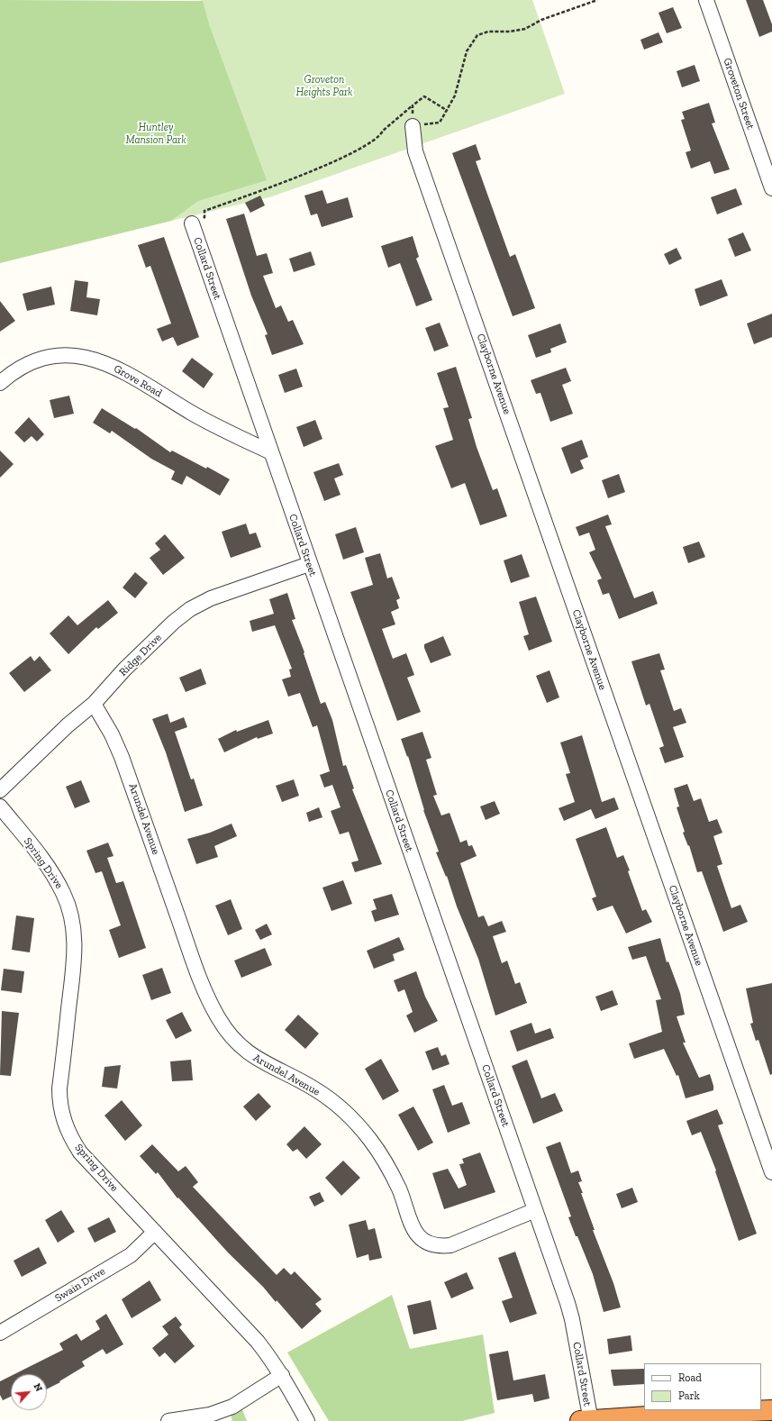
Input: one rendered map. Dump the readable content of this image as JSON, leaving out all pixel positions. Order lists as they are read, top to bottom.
{
  "streets": {
    "street": [
      "Groveton Street",
      "Collard Street",
      "Clayborne Avenue",
      "Grove Road",
      "Ridge Drive",
      "Arundel Avenue",
      "Spring Drive",
      "Swain Drive"
    ]
  },
  "crossings": [
    ["Collard Street", "Grove Road"],
    ["Collard Street", "Ridge Drive"],
    ["Collard Street", "Arundel Avenue"],
    ["Ridge Drive", "Arundel Avenue"],
    ["Spring Drive", "Swain Drive"]
  ],
  "parks": ["Groveton Heights Park", "Huntley Mansion Park"],
  "legend": ["Road", "Park"],
  "north": "top right"
}
